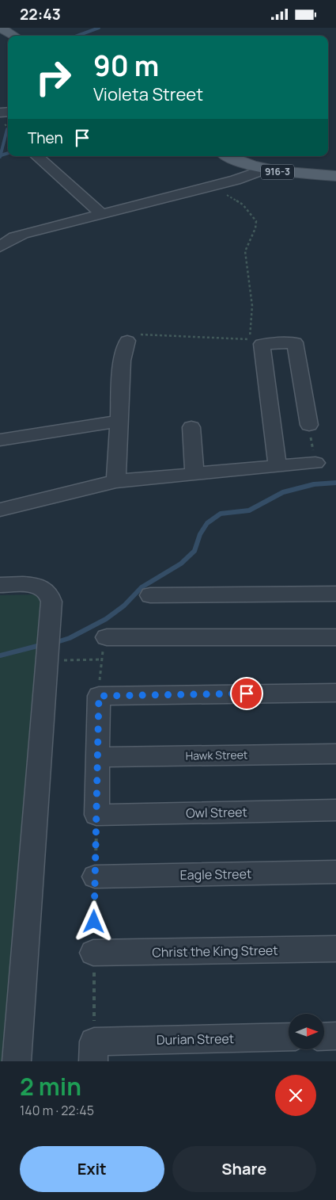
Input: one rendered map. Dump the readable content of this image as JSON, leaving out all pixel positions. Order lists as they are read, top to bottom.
{
  "streets": {
    "main road": ["916-3"],
    "street": [
      "Hawk Street",
      "Owl Street",
      "Eagle Street",
      "Christ the King Street",
      "Durian Street"
    ]
  },
  "north": "right",
  "page": {
    "status": "22:43",
    "turn": ["90 m", "Violeta Street"],
    "then": "Then",
    "heading": ["2 min", "140 m · 22:45"],
    "buttons": ["Exit", "Share"]
  }
}
